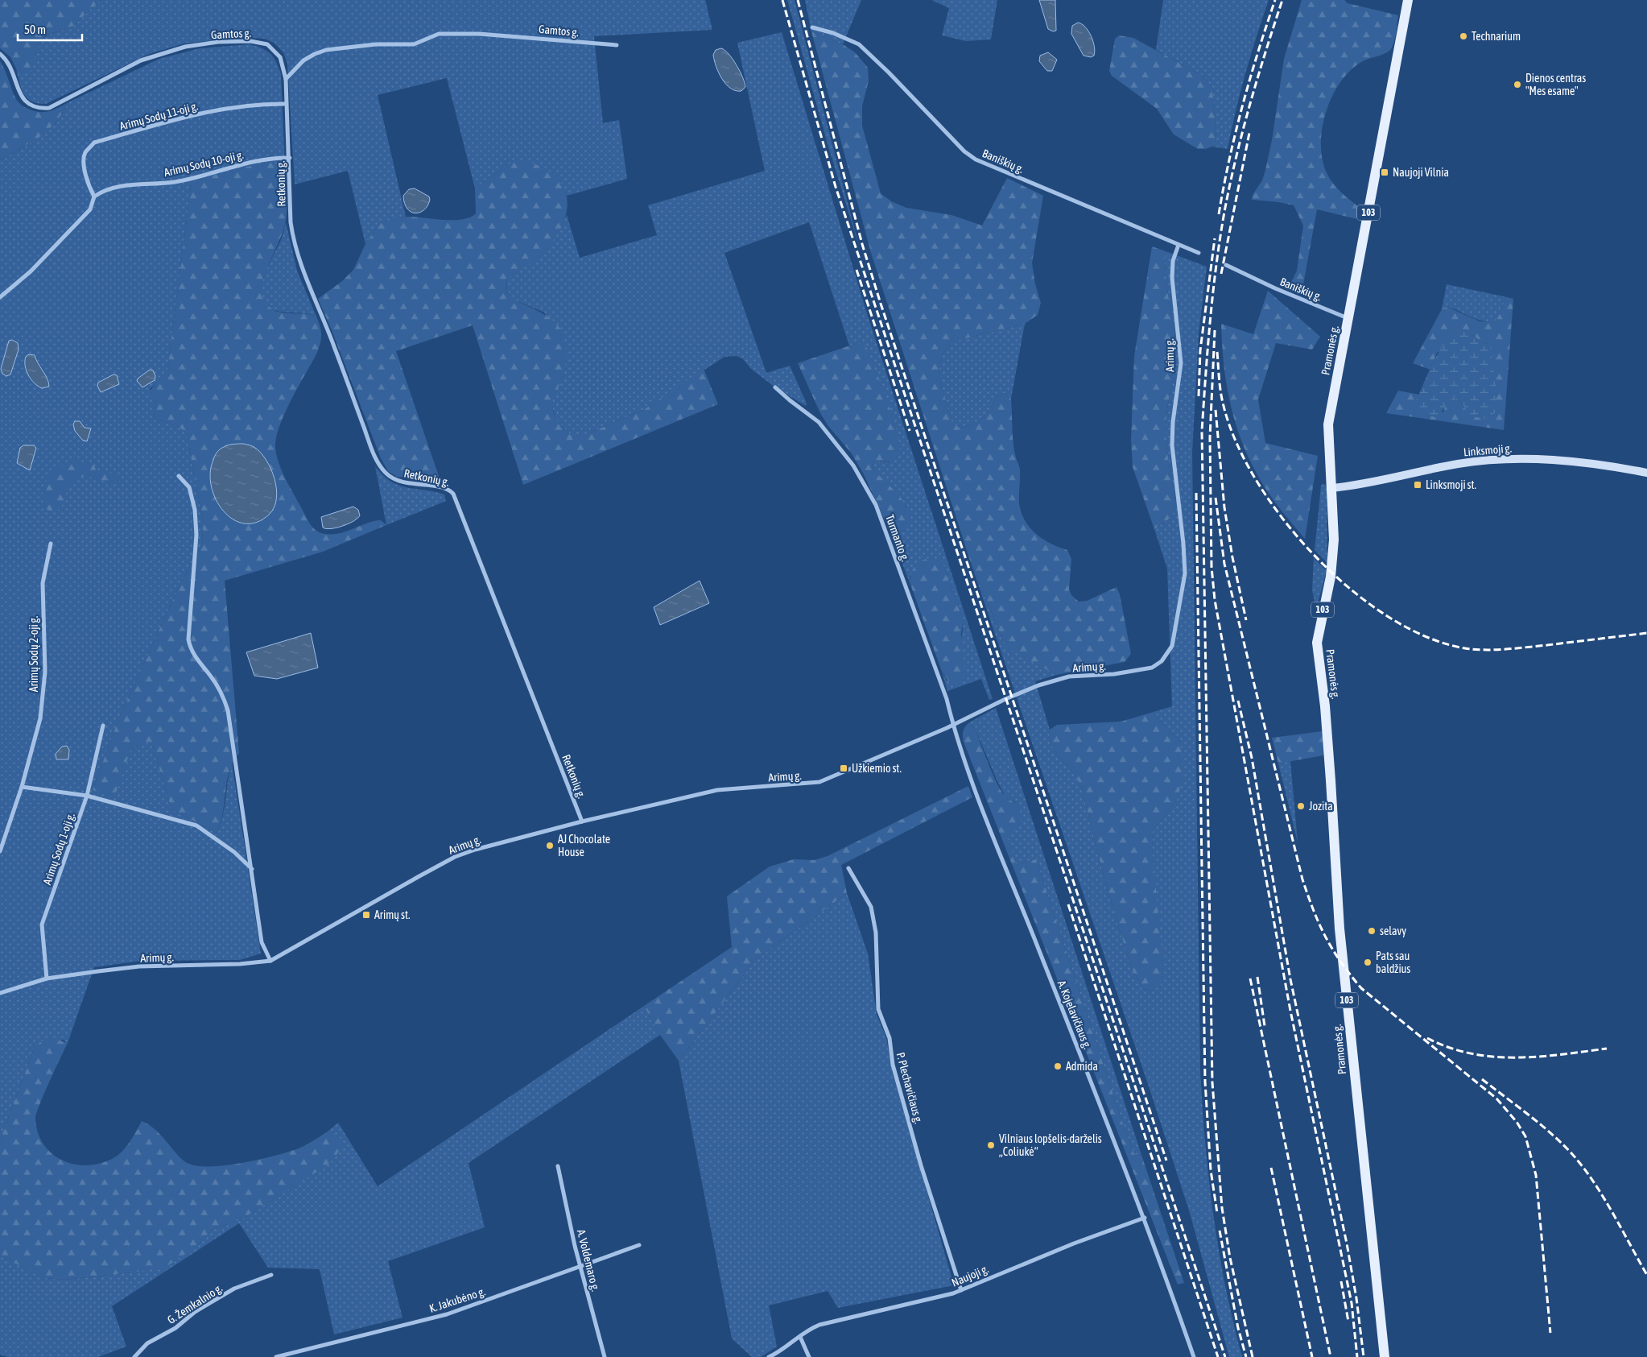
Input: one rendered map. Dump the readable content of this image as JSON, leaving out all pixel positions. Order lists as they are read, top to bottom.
{
  "streets": {
    "main road": ["103", "Pramonės g.", "Linksmoji g."],
    "street": [
      "Gamtos g.",
      "Arimų Sodų 11-oji g.",
      "Baniškių g.",
      "Arimų Sodų 10-oji g.",
      "Retkonių g.",
      "Arimų g.",
      "Turmanto g.",
      "Arimų Sodų 2-oji g.",
      "Arimų Sodų 1-oji g.",
      "A. Kojelavičiaus g.",
      "P. Plechavičiaus g.",
      "A. Voldemaro g.",
      "Naujoji g.",
      "K. Jakubėno g.",
      "G. Žemkalnio g."
    ]
  },
  "crossings": [
    ["Gamtos g.", "Retkonių g."],
    ["Arimų Sodų 11-oji g.", "Arimų Sodų 10-oji g."],
    ["Arimų Sodų 11-oji g.", "Retkonių g."],
    ["Baniškių g.", "Pramonės g."],
    ["Baniškių g.", "Arimų g."],
    ["Arimų Sodų 10-oji g.", "Retkonių g."],
    ["Retkonių g.", "Arimų g."],
    ["Pramonės g.", "Linksmoji g."],
    ["Arimų g.", "Turmanto g."],
    ["Arimų g.", "Arimų Sodų 1-oji g."],
    ["Arimų g.", "A. Kojelavičiaus g."],
    ["Turmanto g.", "A. Kojelavičiaus g."],
    ["A. Kojelavičiaus g.", "Naujoji g."],
    ["P. Plechavičiaus g.", "Naujoji g."],
    ["A. Voldemaro g.", "K. Jakubėno g."]
  ],
  "places": {
    "other": [
      "Technarium",
      "Dienos centras \"Mes esame\"",
      "Jozita",
      "AJ Chocolate House",
      "selavy",
      "Pats sau baldžius",
      "Admida",
      "Vilniaus lopšelis-darželis „Coliukė“"
    ],
    "transit": [
      "Naujoji Vilnia",
      "Linksmoji st.",
      "Užkiemio st.",
      "Arimų st."
    ]
  },
  "scale_bar": "50 m"
}
